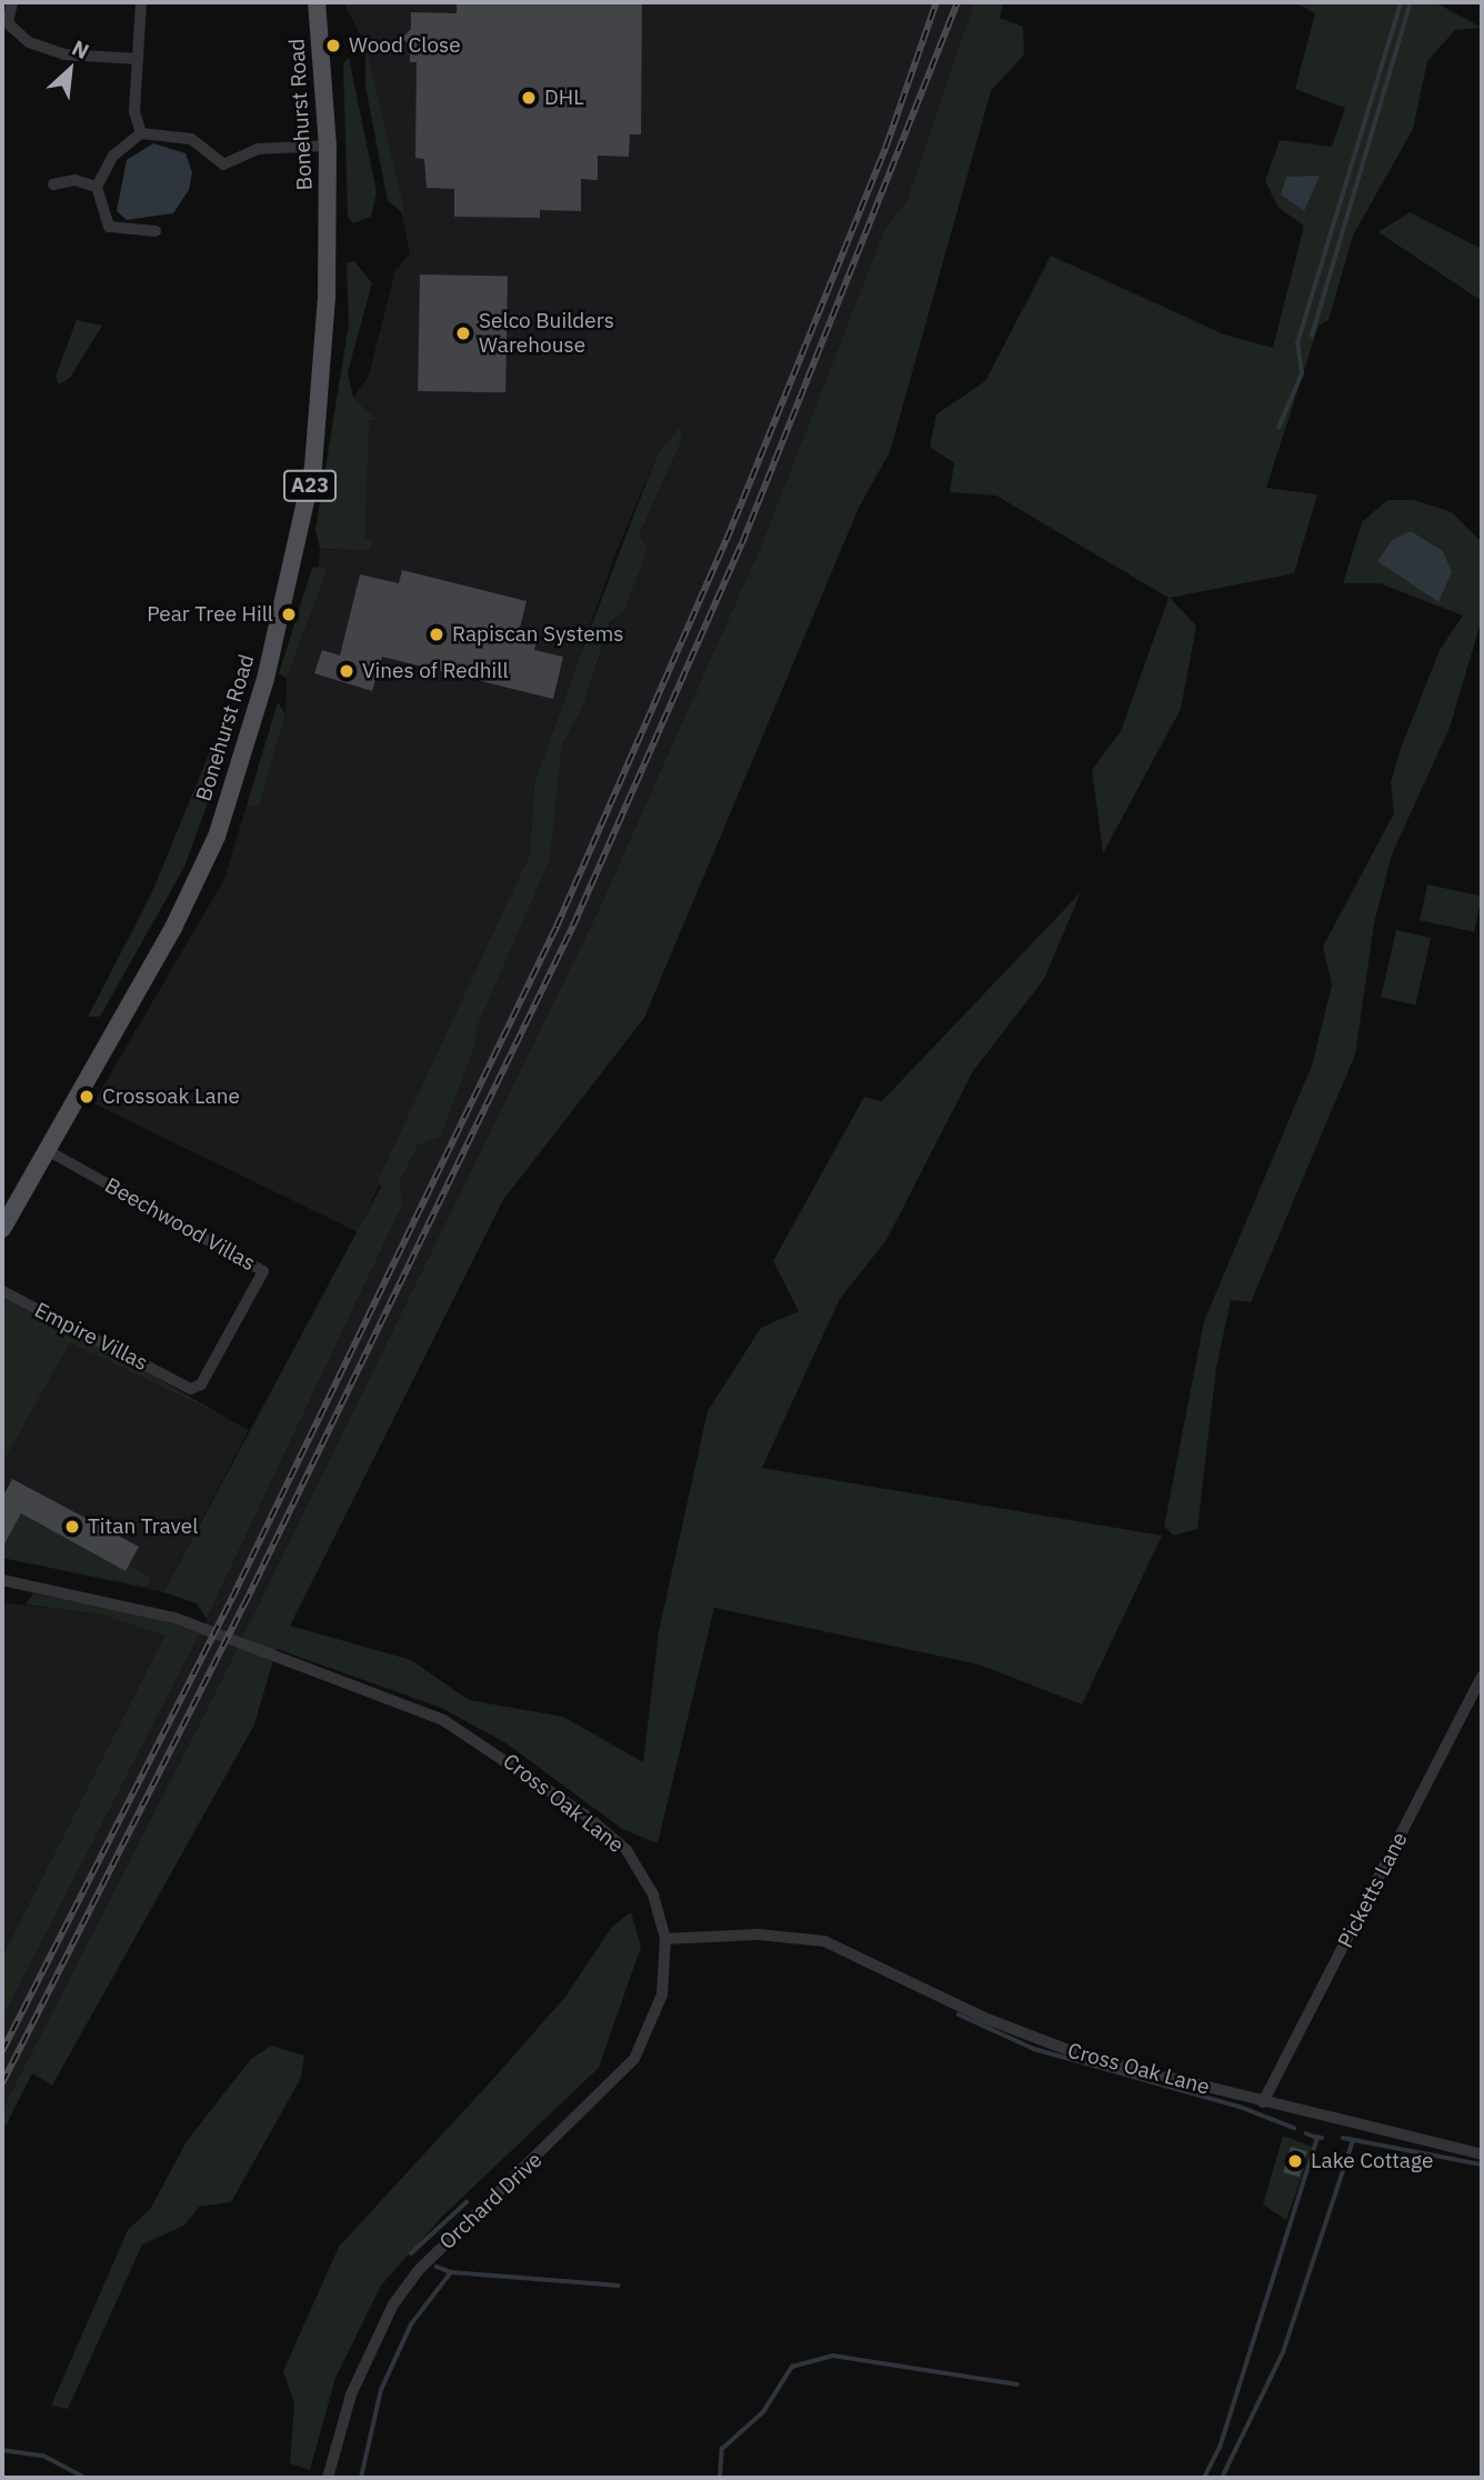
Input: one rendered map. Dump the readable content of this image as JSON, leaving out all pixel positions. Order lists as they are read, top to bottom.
{
  "streets": {
    "main road": ["Bonehurst Road", "A23"],
    "street": [
      "Beechwood Villas",
      "Empire Villas",
      "Cross Oak Lane",
      "Picketts Lane",
      "Orchard Drive"
    ]
  },
  "crossings": [
    ["Bonehurst Road", "Beechwood Villas"],
    ["Beechwood Villas", "Empire Villas"],
    ["Cross Oak Lane", "Picketts Lane"],
    ["Cross Oak Lane", "Orchard Drive"]
  ],
  "places": [
    "Wood Close",
    "DHL",
    "Selco Builders Warehouse",
    "Pear Tree Hill",
    "Rapiscan Systems",
    "Vines of Redhill",
    "Crossoak Lane",
    "Titan Travel",
    "Lake Cottage"
  ],
  "north": "top right"
}
